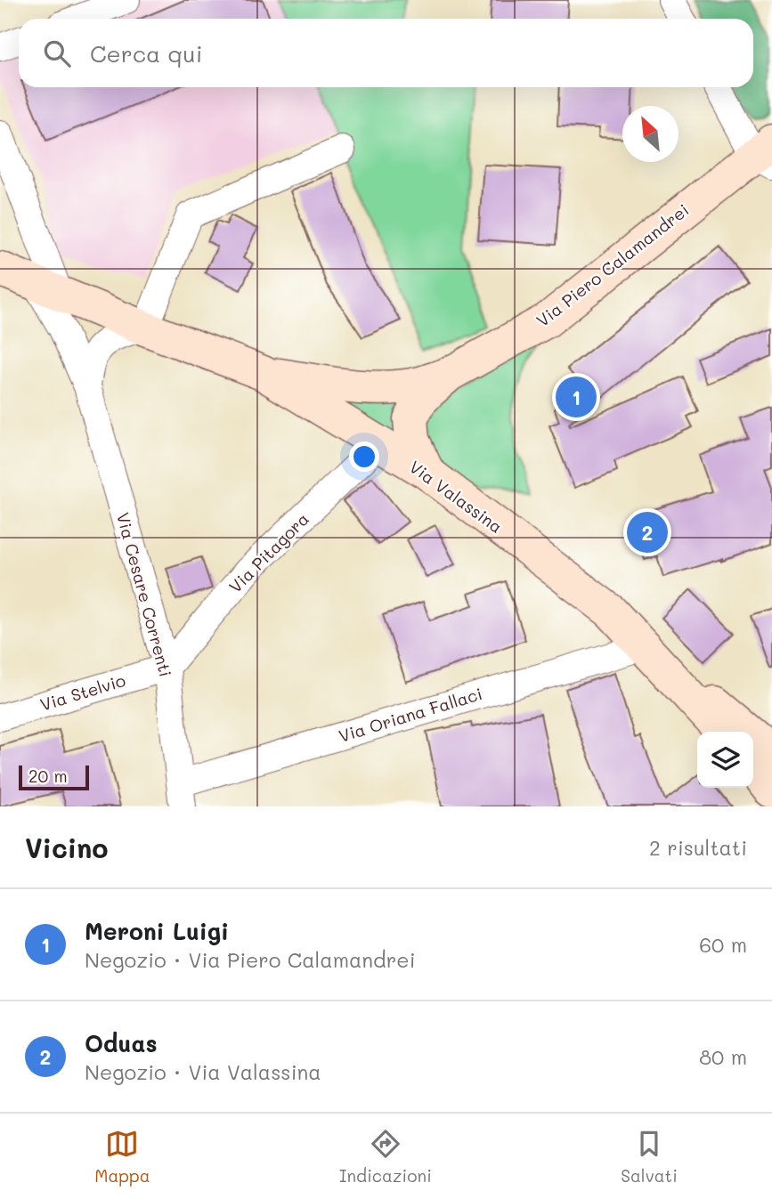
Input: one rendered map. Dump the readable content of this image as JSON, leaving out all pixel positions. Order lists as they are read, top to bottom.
{
  "streets": {
    "main road": ["Via Piero Calamandrei", "Via Valassina"],
    "street": [
      "Via Pitagora",
      "Via Cesare Correnti",
      "Via Stelvio",
      "Via Oriana Fallaci"
    ]
  },
  "crossings": [
    ["Via Piero Calamandrei", "Via Valassina"],
    ["Via Valassina", "Via Pitagora"],
    ["Via Valassina", "Via Cesare Correnti"],
    ["Via Valassina", "Via Oriana Fallaci"],
    ["Via Pitagora", "Via Cesare Correnti"],
    ["Via Pitagora", "Via Stelvio"],
    ["Via Cesare Correnti", "Via Stelvio"],
    ["Via Cesare Correnti", "Via Oriana Fallaci"]
  ],
  "scale_bar": "20 m",
  "north": "top left",
  "page": {
    "search": "Cerca qui",
    "pins": ["1", "2"],
    "scale": "20 m",
    "heading": ["Vicino", "2 risultati"],
    "list": [
      {
        "mark": "1",
        "name": "Meroni Luigi",
        "note": "Negozio · Via Piero Calamandrei",
        "value": "60 m"
      },
      {
        "mark": "2",
        "name": "Oduas",
        "note": "Negozio · Via Valassina",
        "value": "80 m"
      }
    ],
    "nav": ["Mappa", "Indicazioni", "Salvati"]
  }
}
